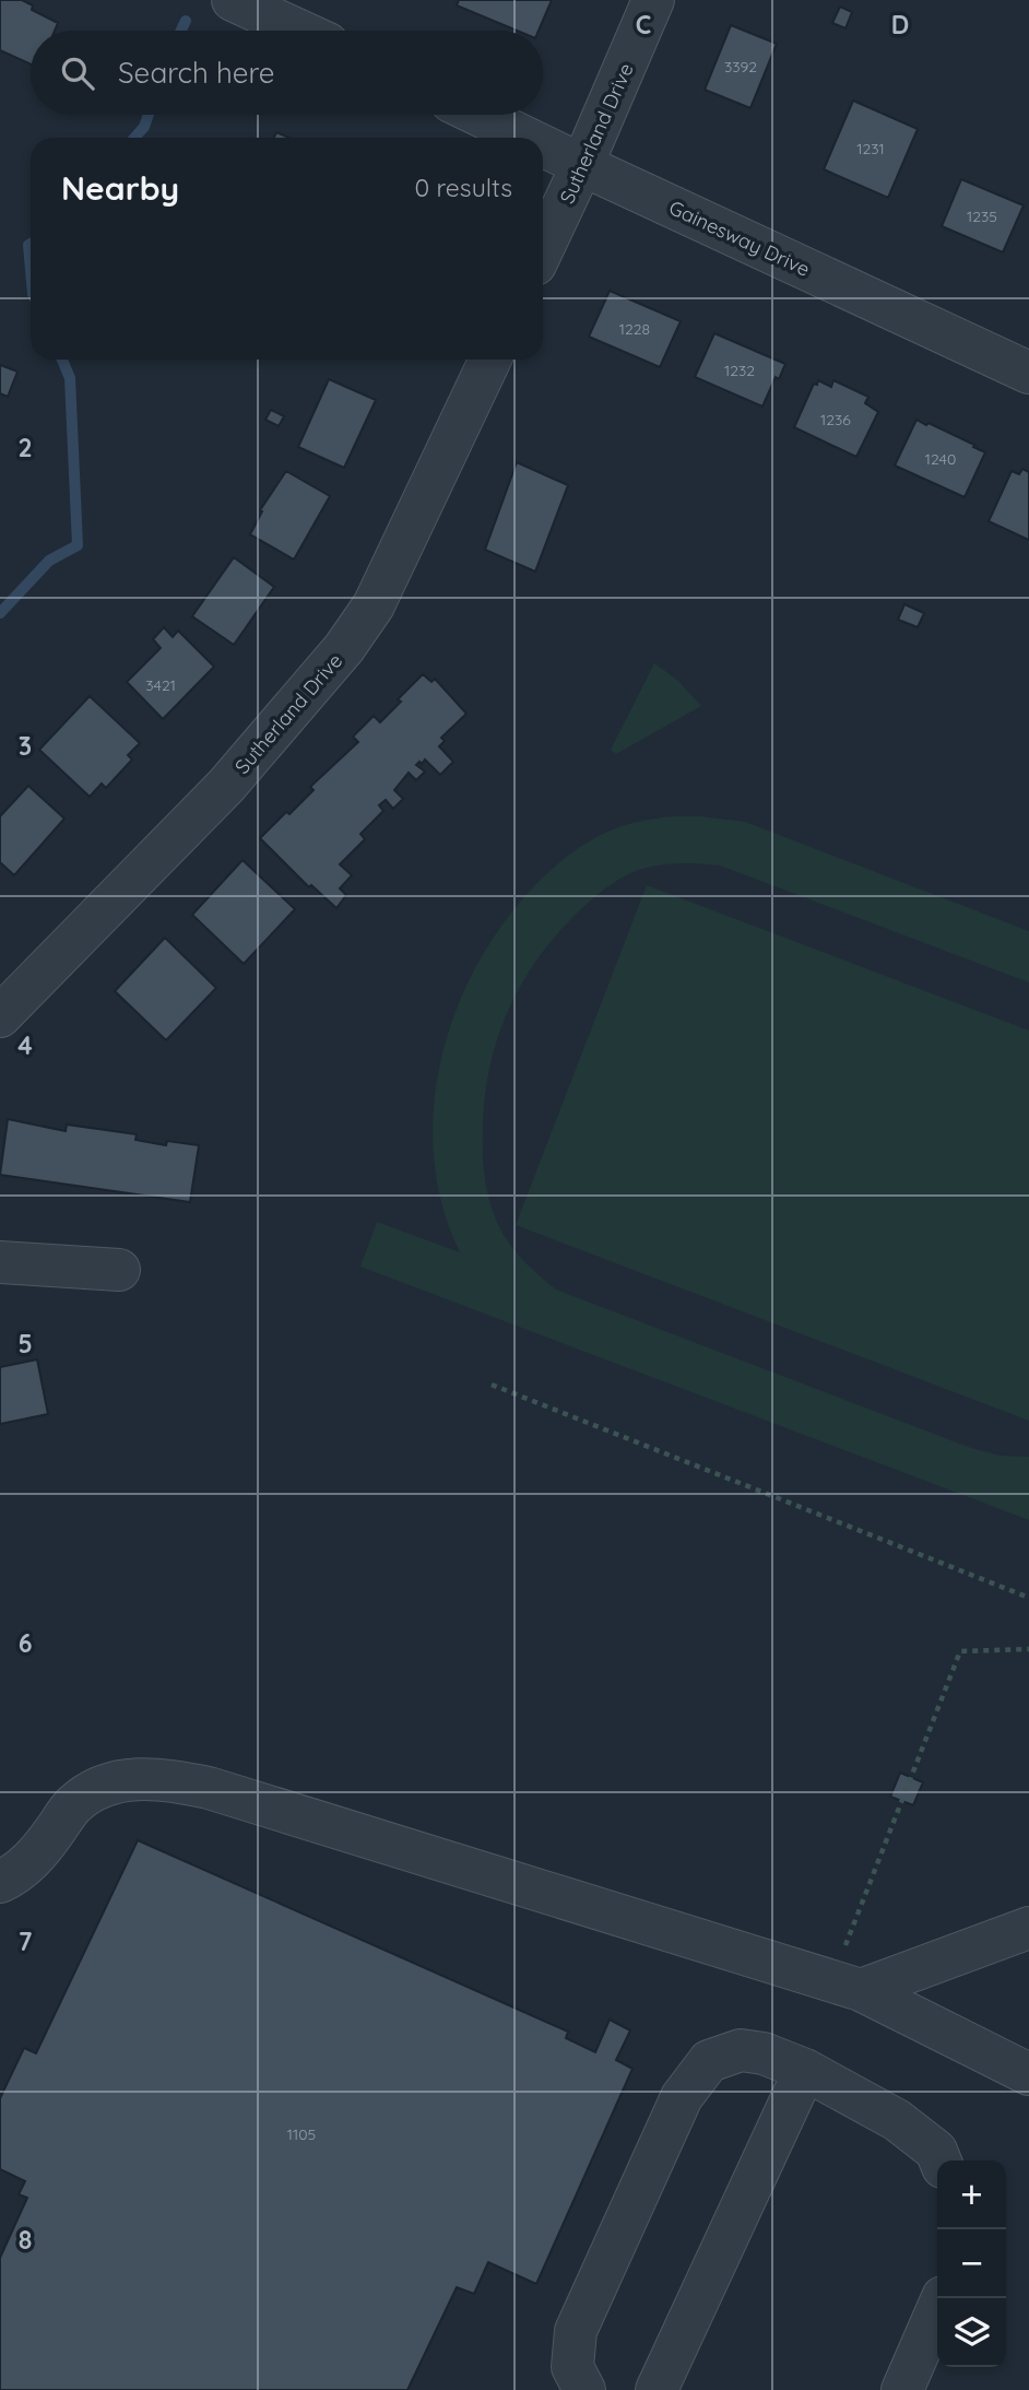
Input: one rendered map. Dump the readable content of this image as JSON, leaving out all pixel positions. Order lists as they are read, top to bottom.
{
  "streets": {
    "street": ["Sutherland Drive", "Gainesway Drive"]
  },
  "crossings": [
    ["Sutherland Drive", "Gainesway Drive"]
  ],
  "house_numbers": [
    "3392",
    "1231",
    "1235",
    "1228",
    "1232",
    "1236",
    "1240",
    "3421",
    "1105"
  ],
  "page": {
    "search": "Search here",
    "heading": ["Nearby", "0 results"],
    "map_buttons": ["+", "−"]
  },
  "grid": {
    "columns": ["C", "D"],
    "rows": [
      "2",
      "3",
      "4",
      "5",
      "6",
      "7",
      "8"
    ]
  }
}
